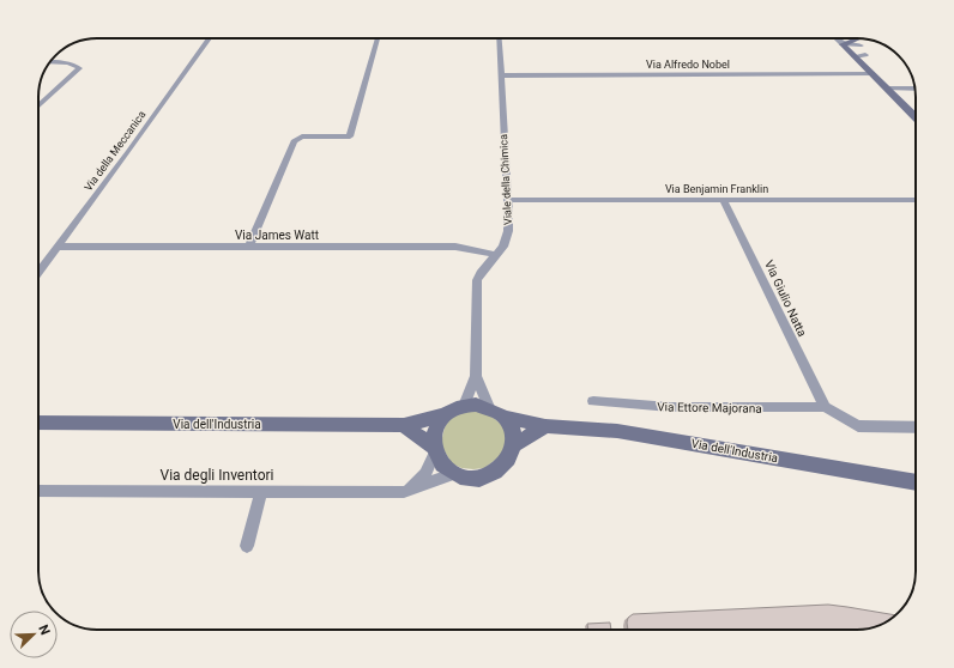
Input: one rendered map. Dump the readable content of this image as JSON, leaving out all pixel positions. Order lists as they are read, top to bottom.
{
  "streets": {
    "street": [
      "Via Alfredo Nobel",
      "Via della Meccanica",
      "Viale della Chimica",
      "Via Benjamin Franklin",
      "Via James Watt",
      "Via Giulio Natta",
      "Via Ettore Majorana",
      "Via dell'Industria",
      "Via degli Inventori"
    ]
  },
  "crossings": [
    ["Via Alfredo Nobel", "Viale della Chimica"],
    ["Via della Meccanica", "Via James Watt"],
    ["Viale della Chimica", "Via Benjamin Franklin"],
    ["Viale della Chimica", "Via James Watt"],
    ["Viale della Chimica", "Via dell'Industria"],
    ["Viale della Chimica", "Via degli Inventori"],
    ["Via Benjamin Franklin", "Via Giulio Natta"],
    ["Via Giulio Natta", "Via Ettore Majorana"],
    ["Via dell'Industria", "Via degli Inventori"]
  ],
  "north": "top right"
}
